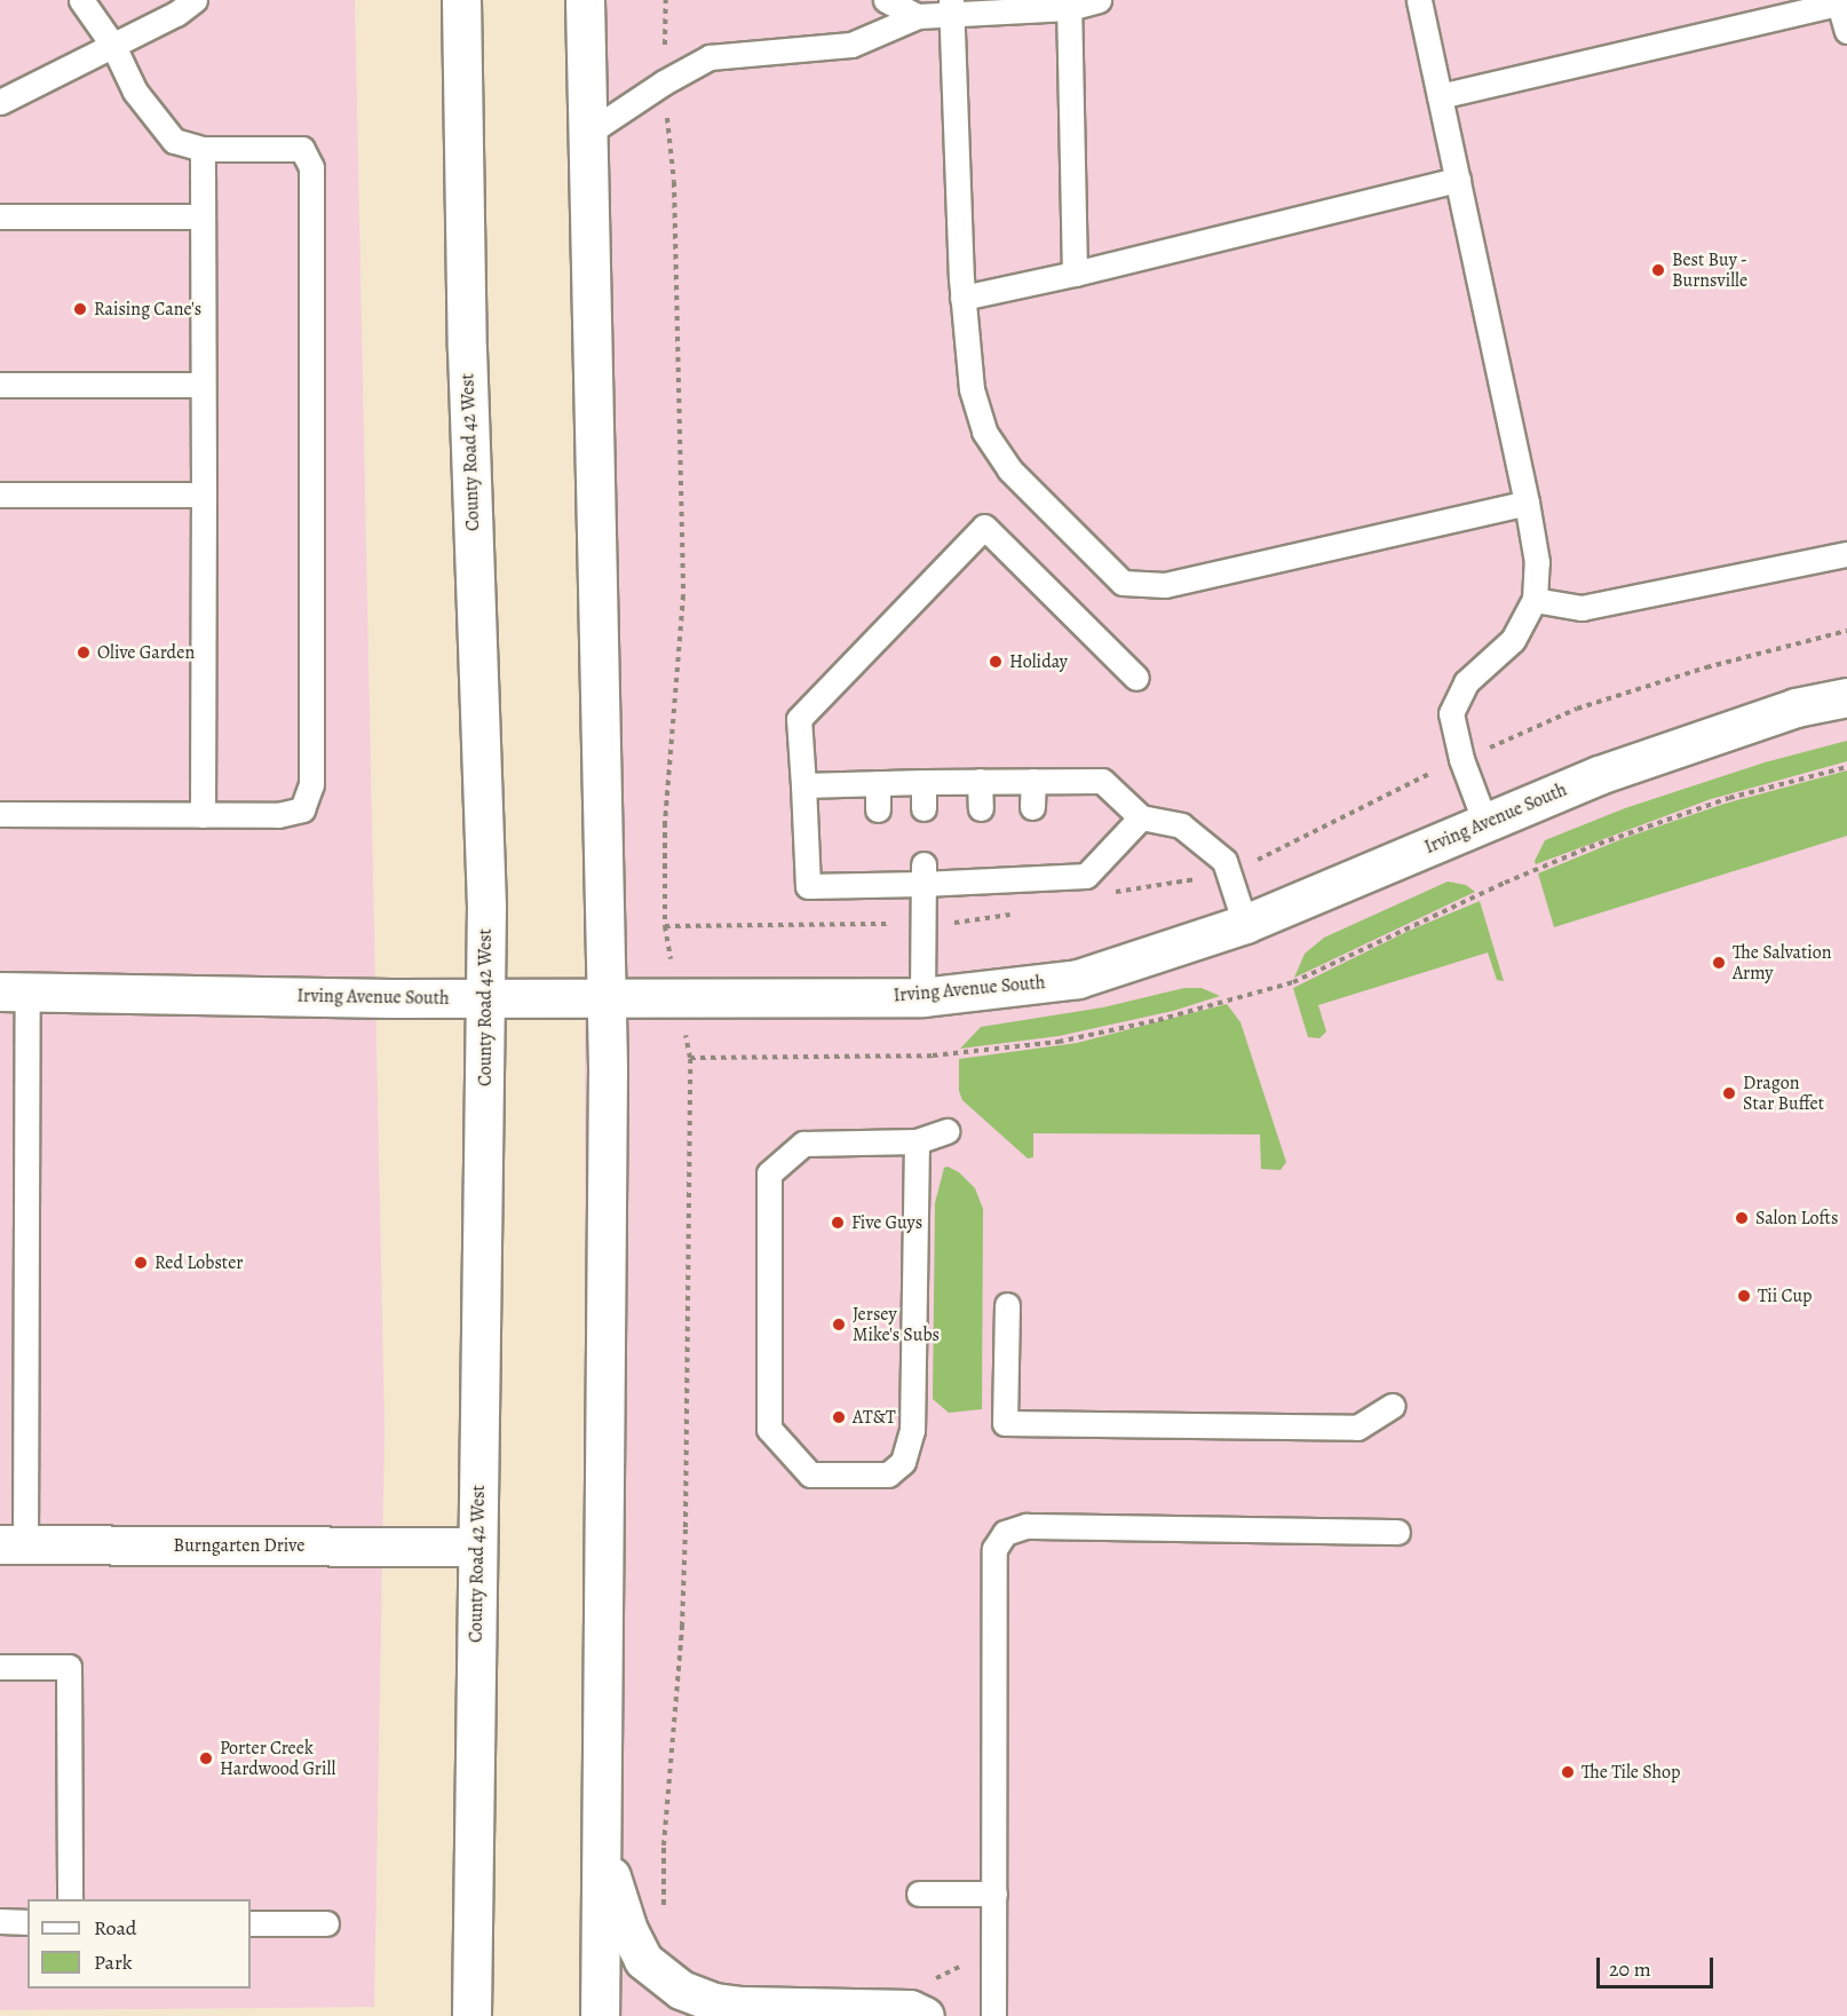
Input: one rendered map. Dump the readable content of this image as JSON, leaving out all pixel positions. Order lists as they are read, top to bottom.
{
  "streets": {
    "main road": ["County Road 42 West", "Irving Avenue South", "Burngarten Drive"]
  },
  "crossings": [
    ["County Road 42 West", "Irving Avenue South"],
    ["County Road 42 West", "Burngarten Drive"]
  ],
  "places": [
    "Best Buy - Burnsville",
    "Raising Cane's",
    "Olive Garden",
    "Holiday",
    "The Salvation Army",
    "Dragon Star Buffet",
    "Salon Lofts",
    "Five Guys",
    "Red Lobster",
    "Tii Cup",
    "Jersey Mike's Subs",
    "AT&T",
    "Porter Creek Hardwood Grill",
    "The Tile Shop"
  ],
  "legend": ["Road", "Park"],
  "scale_bar": "20 m"
}
